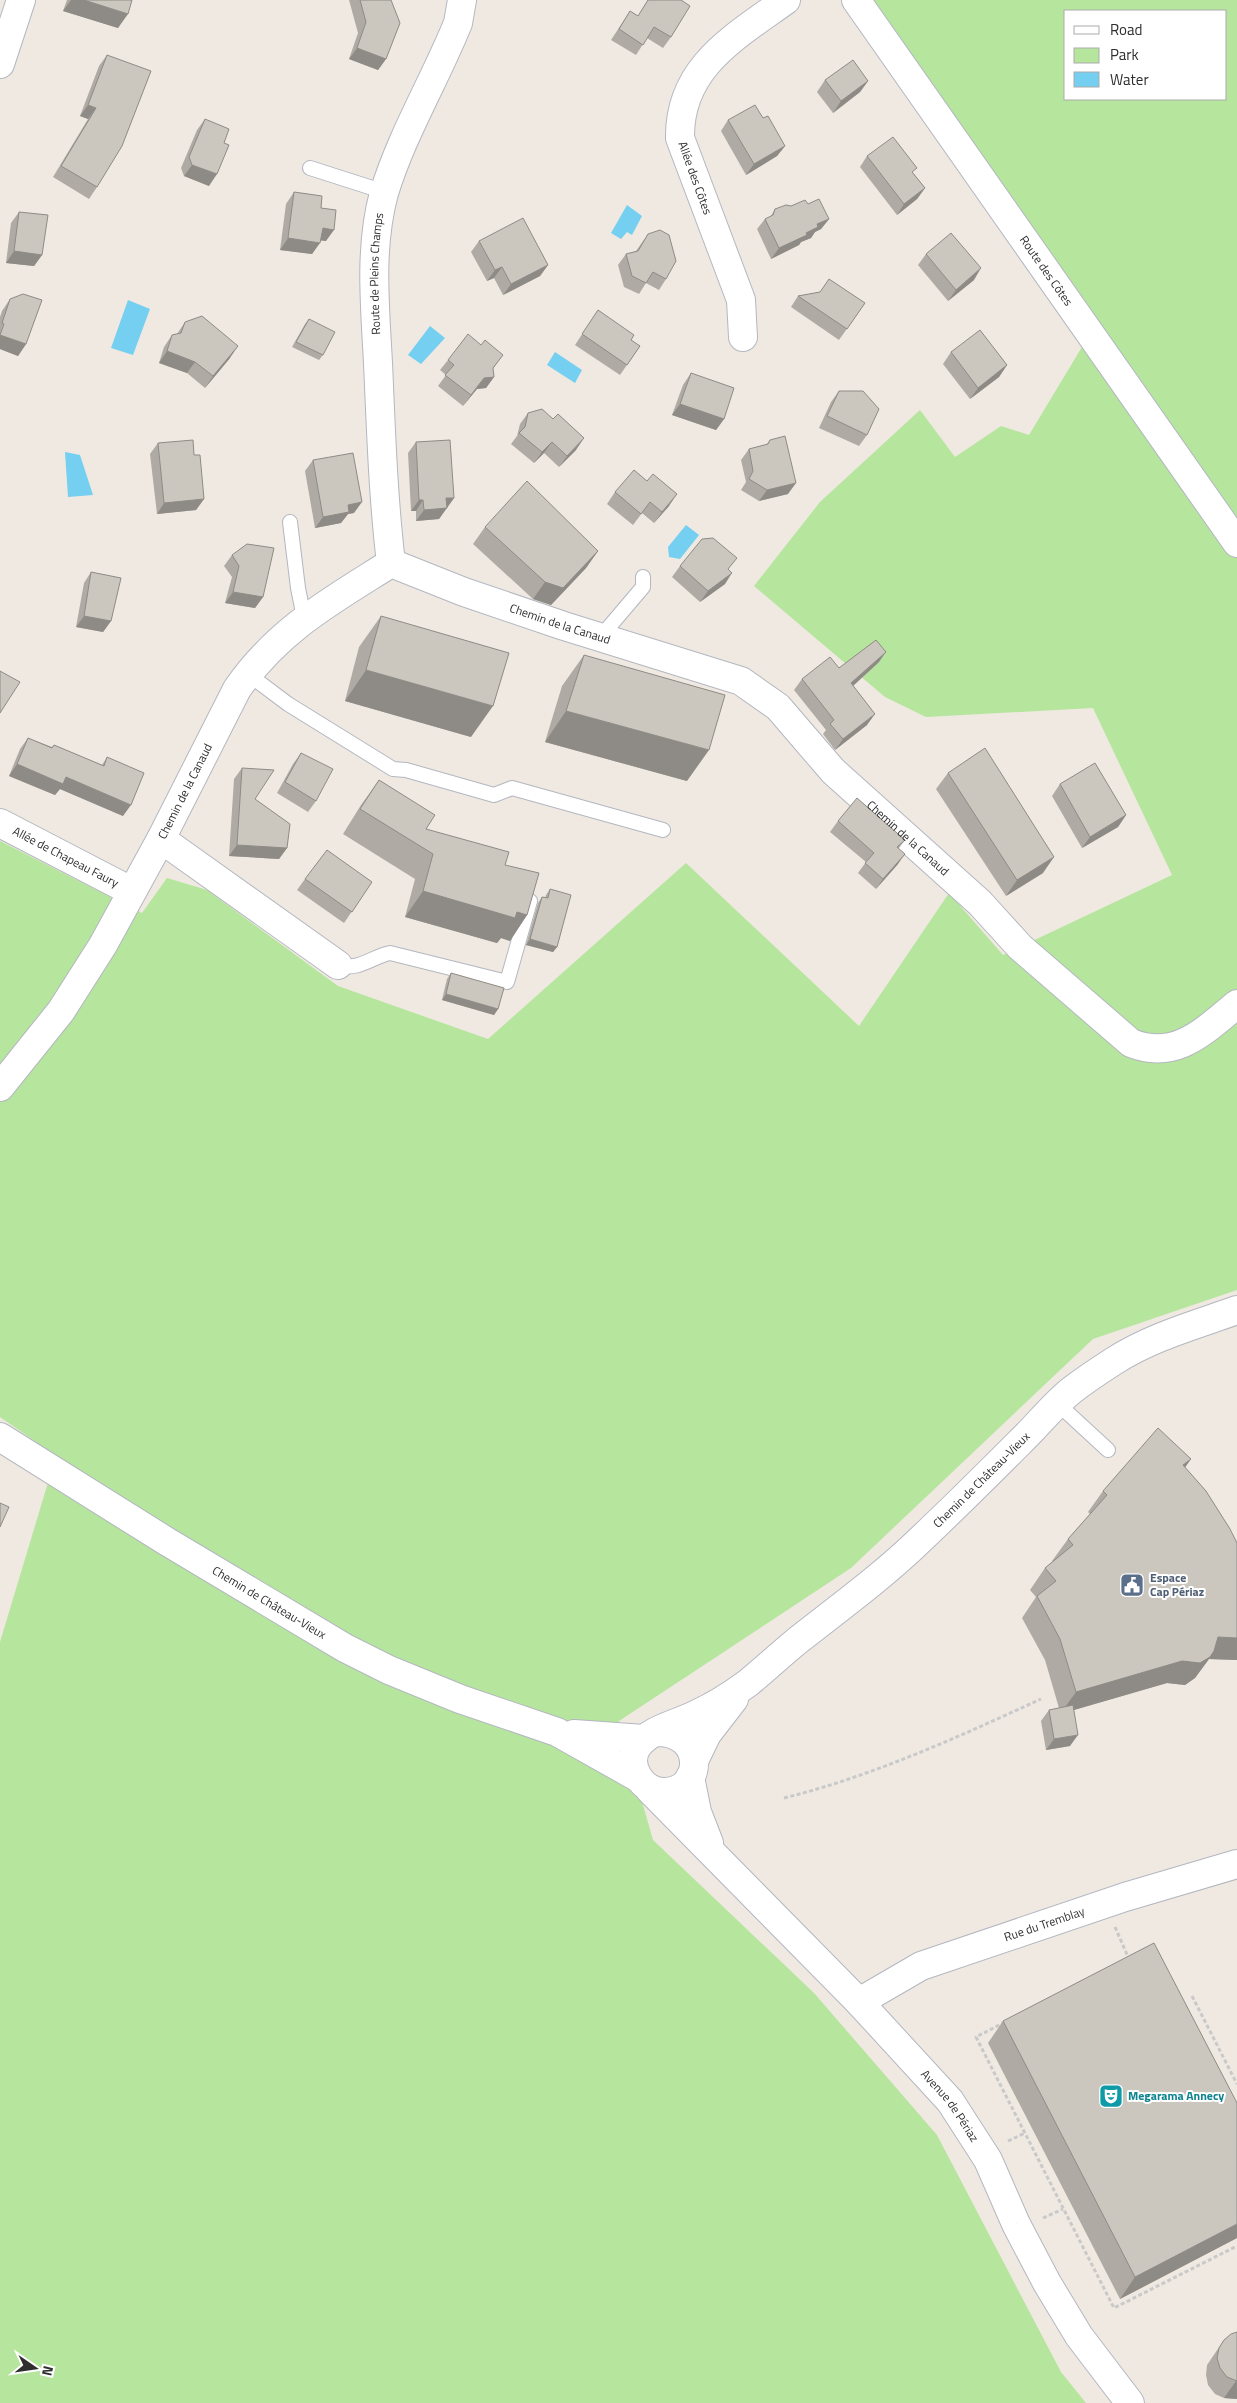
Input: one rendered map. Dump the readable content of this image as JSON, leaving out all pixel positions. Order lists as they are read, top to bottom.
{
  "streets": {
    "street": [
      "Allée des Côtes",
      "Route des Côtes",
      "Route de Pleins Champs",
      "Chemin de la Canaud",
      "Allée de Chapeau Faury",
      "Chemin de Château-Vieux",
      "Rue du Tremblay",
      "Avenue de Périaz"
    ]
  },
  "crossings": [
    ["Route de Pleins Champs", "Chemin de la Canaud"],
    ["Chemin de la Canaud", "Allée de Chapeau Faury"],
    ["Chemin de Château-Vieux", "Avenue de Périaz"],
    ["Rue du Tremblay", "Avenue de Périaz"]
  ],
  "places": {
    "public building": ["Espace Cap Périaz"],
    "theatre": ["Megarama Annecy"]
  },
  "legend": ["Road", "Park", "Water"],
  "north": "right"
}
